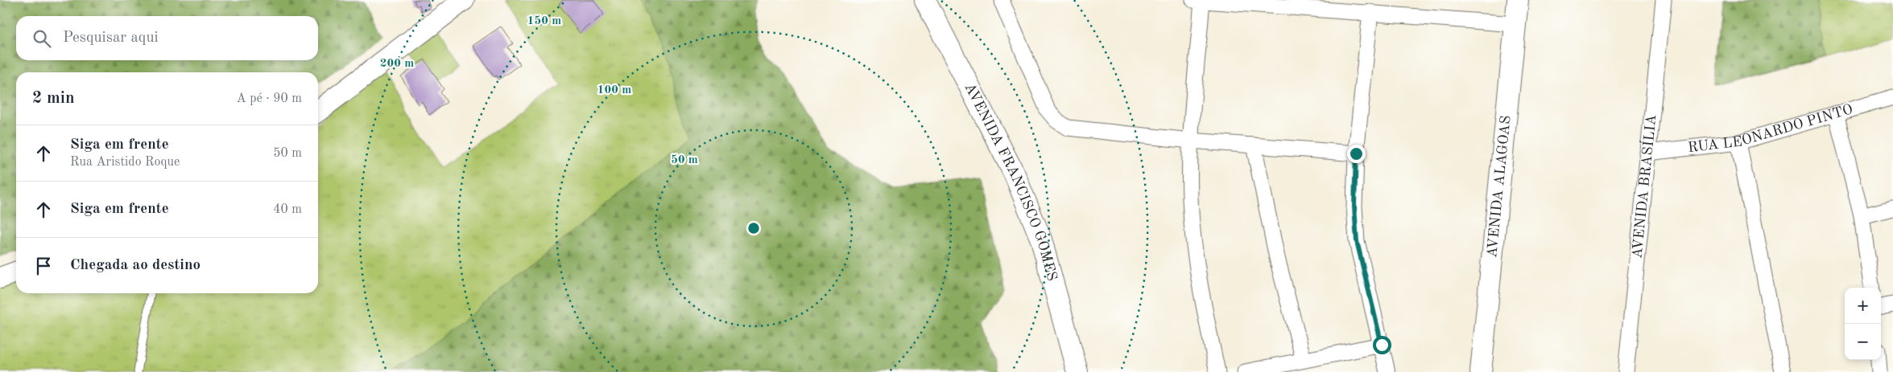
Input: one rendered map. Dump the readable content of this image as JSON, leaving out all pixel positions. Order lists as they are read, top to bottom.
{
  "streets": {
    "street": [
      "RUA LEONARDO PINTO",
      "AVENIDA FRANCISCO GOMES",
      "AVENIDA ALAGOAS",
      "AVENIDA BRASÍLIA"
    ]
  },
  "crossings": [
    ["RUA LEONARDO PINTO", "AVENIDA BRASÍLIA"]
  ],
  "page": {
    "search": "Pesquisar aqui",
    "heading": ["2 min", "A pé · 90 m"],
    "list": [
      ["Siga em frente", "Rua Aristido Roque", "50 m"],
      ["Siga em frente", "40 m"],
      "Chegada ao destino"
    ],
    "map_buttons": ["+", "−"]
  },
  "rings": [
    "150 m",
    "200 m",
    "100 m",
    "50 m"
  ]
}
